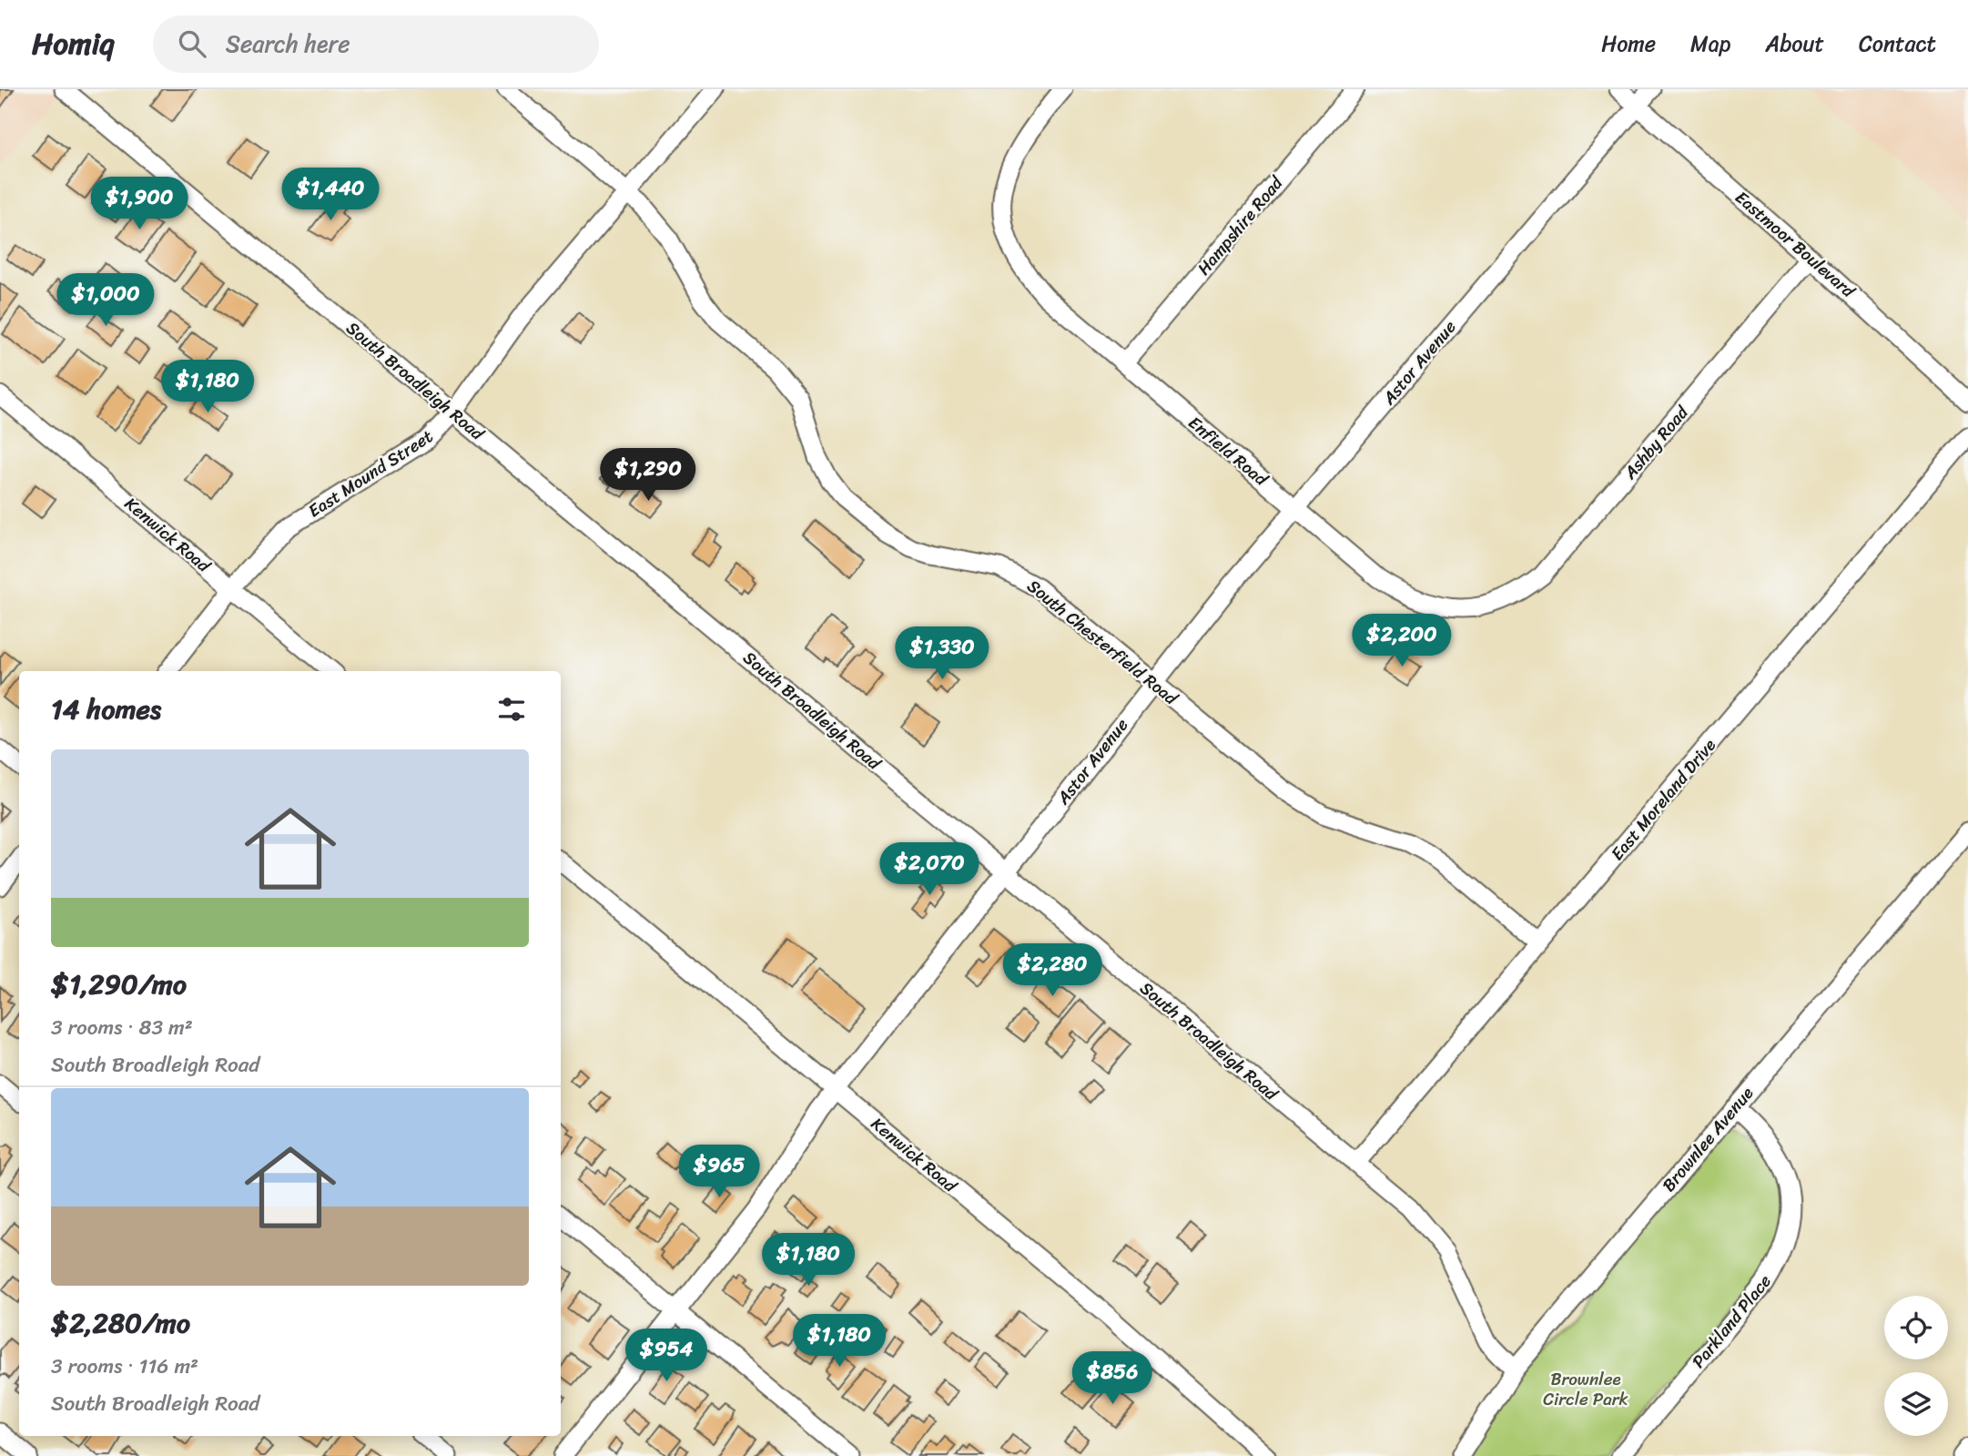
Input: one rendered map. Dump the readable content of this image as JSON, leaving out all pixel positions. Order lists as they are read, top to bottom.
{
  "streets": {
    "street": [
      "Hampshire Road",
      "Eastmoor Boulevard",
      "Astor Avenue",
      "South Broadleigh Road",
      "Ashby Road",
      "Enfield Road",
      "East Mound Street",
      "Kenwick Road",
      "South Chesterfield Road",
      "East Moreland Drive",
      "Brownlee Avenue",
      "Parkland Place"
    ]
  },
  "crossings": [
    ["Hampshire Road", "Enfield Road"],
    ["Eastmoor Boulevard", "Astor Avenue"],
    ["Eastmoor Boulevard", "Ashby Road"],
    ["Astor Avenue", "South Broadleigh Road"],
    ["Astor Avenue", "Enfield Road"],
    ["Astor Avenue", "Kenwick Road"],
    ["Astor Avenue", "South Chesterfield Road"],
    ["South Broadleigh Road", "East Mound Street"],
    ["South Broadleigh Road", "East Moreland Drive"],
    ["South Broadleigh Road", "Brownlee Avenue"],
    ["Ashby Road", "Enfield Road"],
    ["East Mound Street", "Kenwick Road"],
    ["East Mound Street", "South Chesterfield Road"],
    ["South Chesterfield Road", "East Moreland Drive"],
    ["Brownlee Avenue", "Parkland Place"]
  ],
  "parks": ["Brownlee Circle Park"],
  "page": {
    "header": "Homiq",
    "search": "Search here",
    "nav": [
      "Home",
      "Map",
      "About",
      "Contact"
    ],
    "price": [
      "$1,440",
      "$1,900",
      "$1,000",
      "$1,180",
      "$1,290",
      "$2,200",
      "$1,330",
      "$2,070",
      "$2,280",
      "$965",
      "$1,180",
      "$1,180",
      "$954",
      "$856"
    ],
    "heading": "14 homes",
    "list": [
      {
        "name": "$1,290/mo",
        "note": "3 rooms · 83 m² · South Broadleigh Road"
      },
      {
        "name": "$2,280/mo",
        "note": "3 rooms · 116 m² · South Broadleigh Road"
      }
    ]
  }
}
